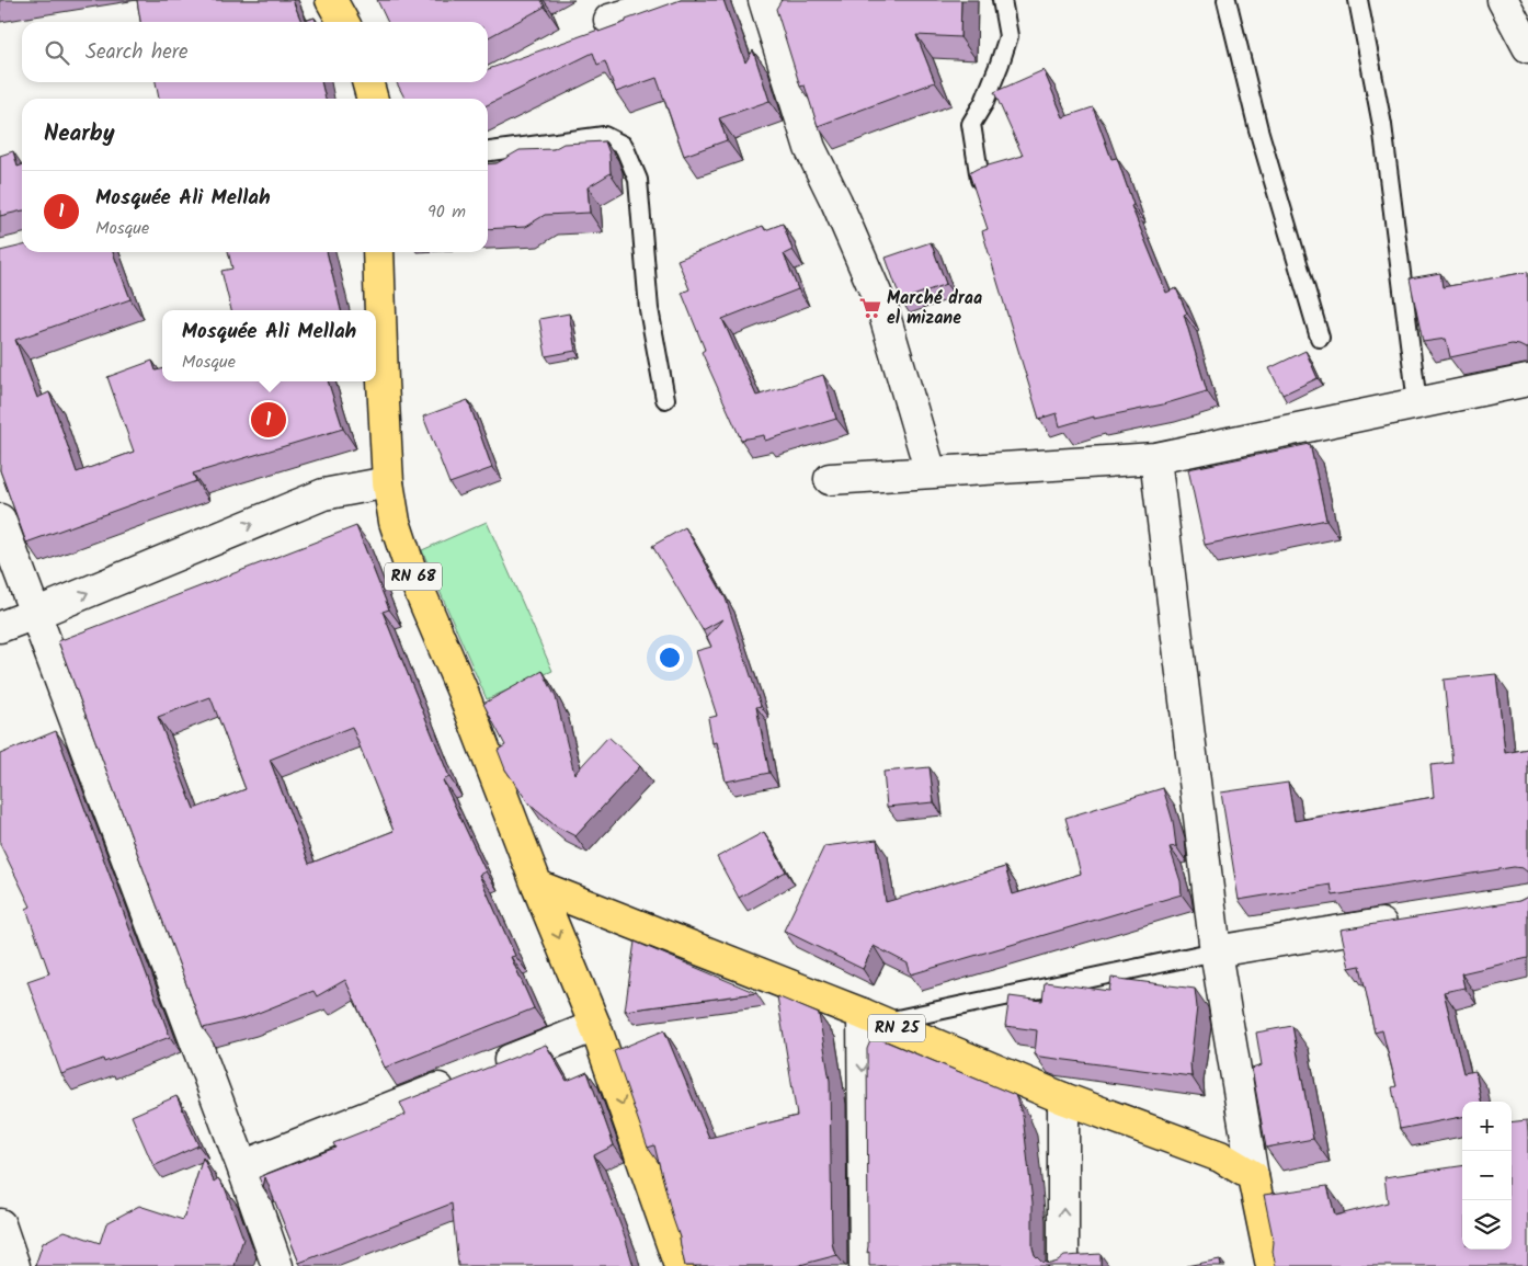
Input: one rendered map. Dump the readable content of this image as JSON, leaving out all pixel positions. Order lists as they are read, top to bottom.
{
  "streets": {
    "main road": ["RN 68", "RN 25"]
  },
  "crossings": [
    ["RN 68", "RN 25"]
  ],
  "places": {
    "supermarket": ["Marché draa el mizane"]
  },
  "page": {
    "search": "Search here",
    "heading": "Nearby",
    "list": [
      {
        "mark": "1",
        "name": "Mosquée Ali Mellah",
        "note": "Mosque",
        "value": "90 m"
      }
    ],
    "popup": ["Mosquée Ali Mellah", "Mosque"],
    "pins": "1",
    "map_buttons": ["+", "−"]
  }
}
